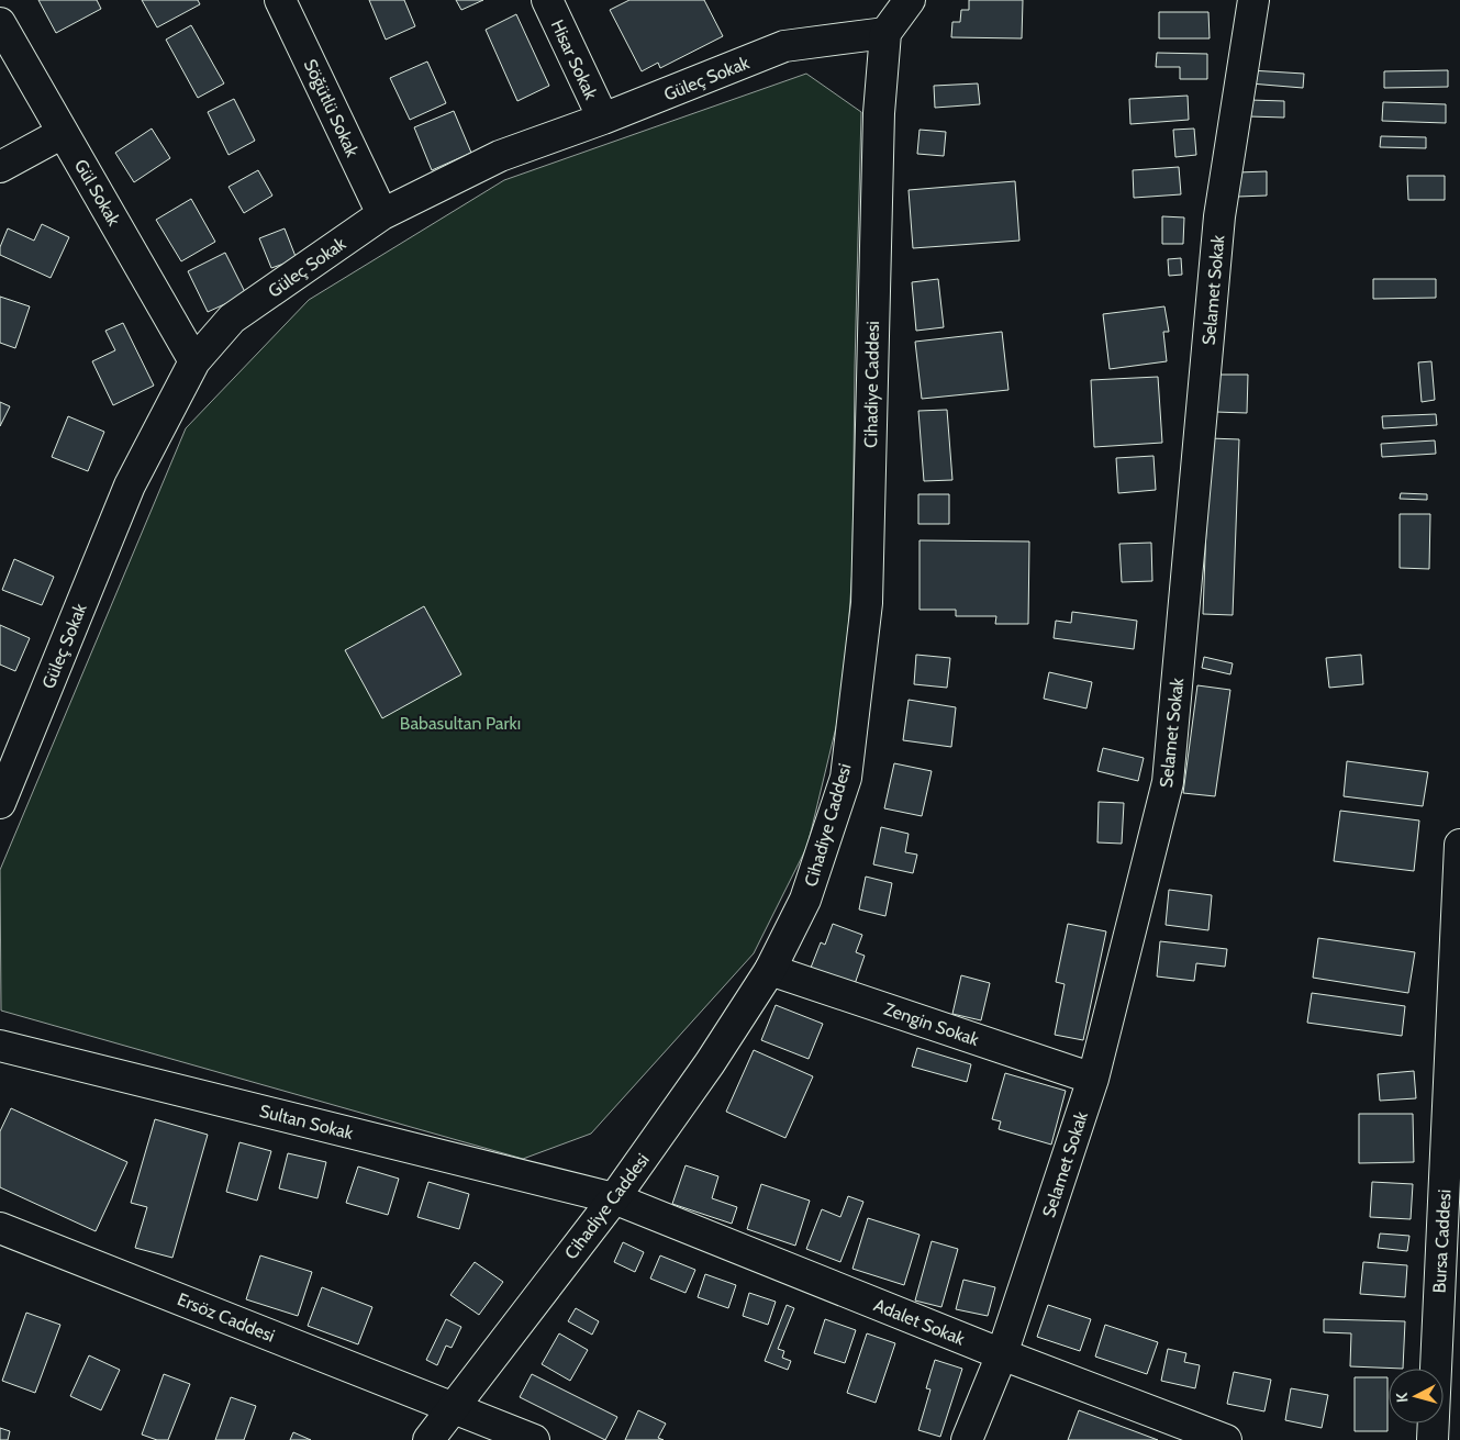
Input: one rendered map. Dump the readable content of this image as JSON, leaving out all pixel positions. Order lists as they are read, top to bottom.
{
  "streets": {
    "street": [
      "Hisar Sokak",
      "Güleç Sokak",
      "Söğütlü Sokak",
      "Gül Sokak",
      "Selamet Sokak",
      "Cihadiye Caddesi",
      "Zengin Sokak",
      "Sultan Sokak",
      "Bursa Caddesi",
      "Ersöz Caddesi",
      "Adalet Sokak"
    ]
  },
  "crossings": [
    ["Hisar Sokak", "Güleç Sokak"],
    ["Güleç Sokak", "Söğütlü Sokak"],
    ["Güleç Sokak", "Gül Sokak"],
    ["Güleç Sokak", "Cihadiye Caddesi"],
    ["Selamet Sokak", "Zengin Sokak"],
    ["Selamet Sokak", "Adalet Sokak"],
    ["Cihadiye Caddesi", "Zengin Sokak"],
    ["Cihadiye Caddesi", "Sultan Sokak"],
    ["Cihadiye Caddesi", "Ersöz Caddesi"],
    ["Cihadiye Caddesi", "Adalet Sokak"],
    ["Sultan Sokak", "Adalet Sokak"]
  ],
  "parks": ["Babasultan Parkı"],
  "north": "left"
}
